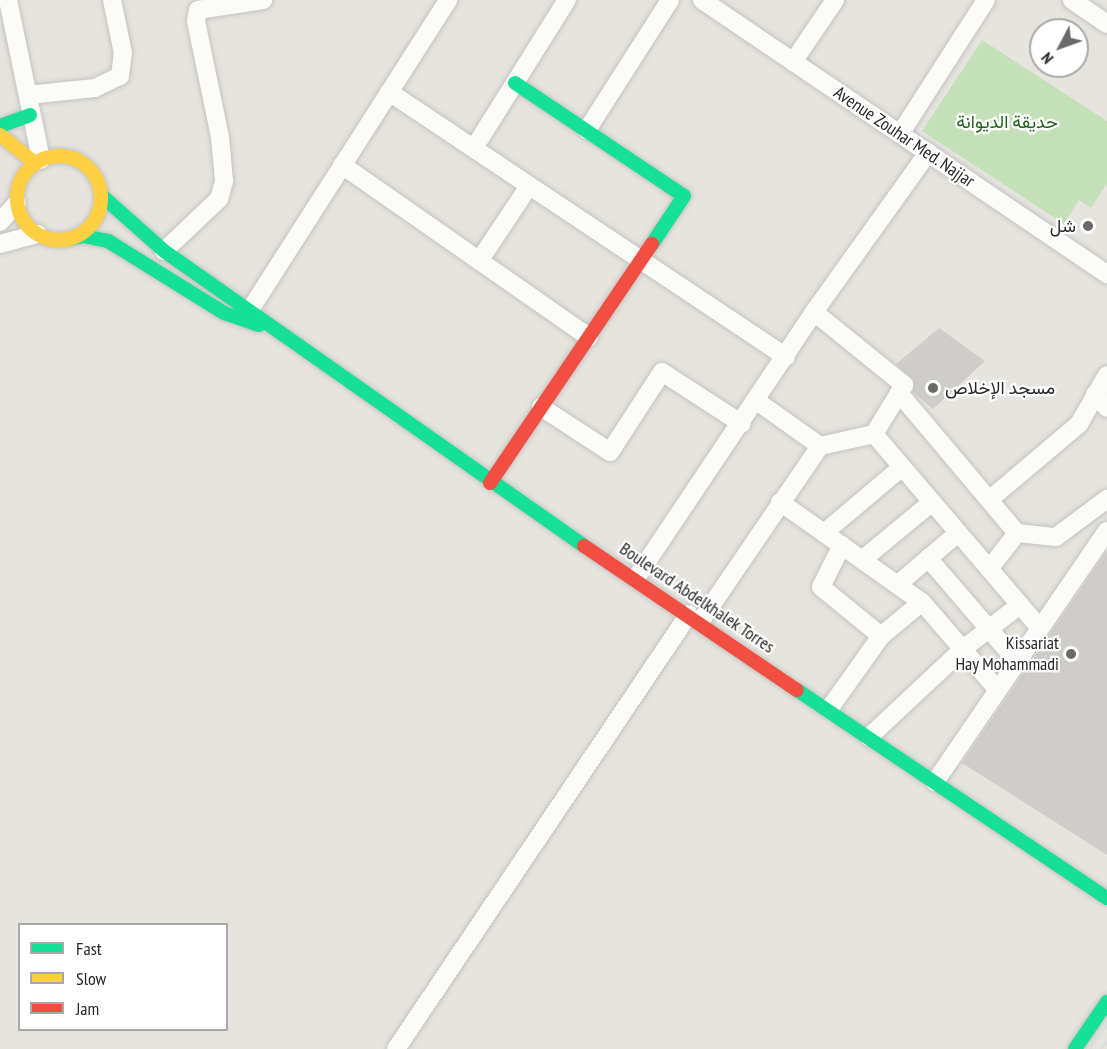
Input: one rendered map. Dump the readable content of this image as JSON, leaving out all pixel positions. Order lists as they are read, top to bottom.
{
  "streets": {
    "street": ["Avenue Zouhar Med. Najjar", "Boulevard Abdelkhalek Torres"]
  },
  "parks": ["حديقة الديوانة"],
  "places": ["شل", "مسجد الإخلاص", "Kissariat Hay Mohammadi"],
  "legend": ["Fast", "Slow", "Jam"],
  "north": "bottom left"
}
